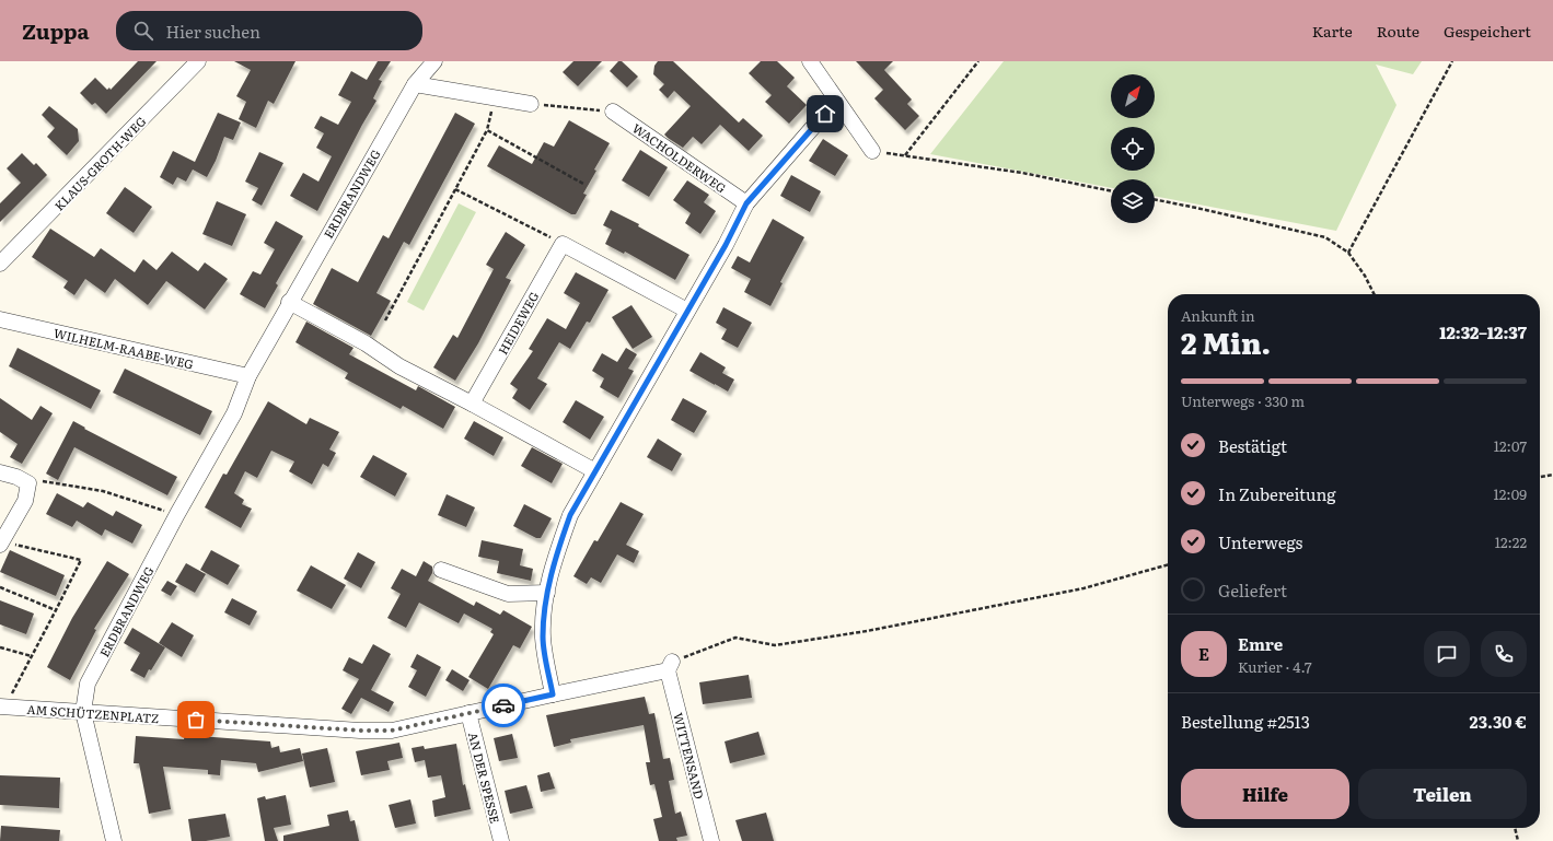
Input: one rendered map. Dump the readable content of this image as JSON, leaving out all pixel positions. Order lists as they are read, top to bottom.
{
  "streets": {
    "street": [
      "WACHOLDERWEG",
      "KLAUS-GROTH-WEG",
      "ERDBRANDWEG",
      "HEIDEWEG",
      "WILHELM-RAABE-WEG",
      "AM SCHÜTZENPLATZ",
      "WITTENSAND",
      "AN DER SPESSE"
    ]
  },
  "crossings": [
    ["ERDBRANDWEG", "WILHELM-RAABE-WEG"],
    ["ERDBRANDWEG", "AM SCHÜTZENPLATZ"],
    ["AM SCHÜTZENPLATZ", "WITTENSAND"],
    ["AM SCHÜTZENPLATZ", "AN DER SPESSE"]
  ],
  "north": "top right",
  "page": {
    "header": "Zuppa",
    "search": "Hier suchen",
    "nav": ["Karte", "Route", "Gespeichert"],
    "heading": ["2 Min.", "Ankunft in", "12:32–12:37"],
    "panel": [
      "Emre",
      "Kurier · 4.7",
      "Bestellung #2513",
      "23.30 €"
    ],
    "bar": "Unterwegs · 330 m",
    "list": [
      ["Bestätigt", "12:07"],
      ["In Zubereitung", "12:09"],
      ["Unterwegs", "12:22"],
      "Geliefert"
    ],
    "round": "E",
    "buttons": ["Hilfe", "Teilen"]
  }
}
